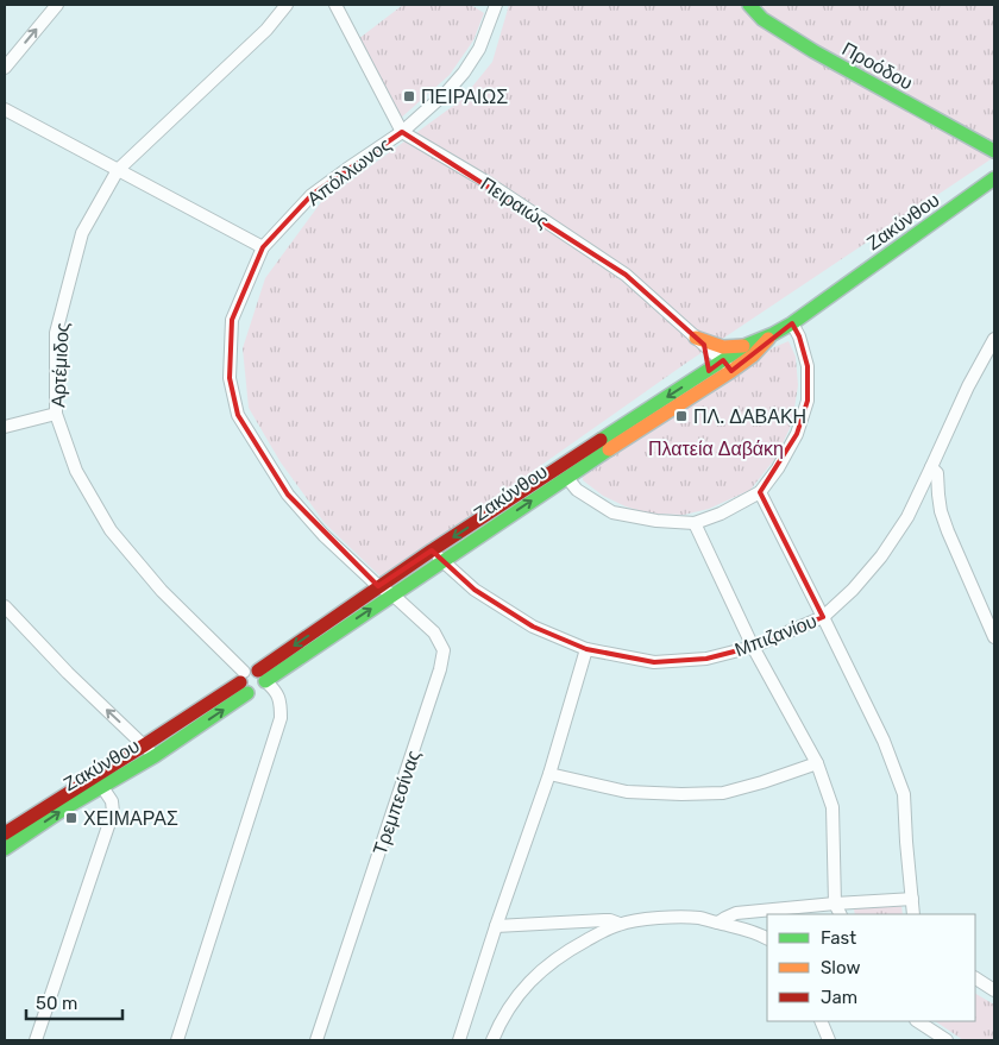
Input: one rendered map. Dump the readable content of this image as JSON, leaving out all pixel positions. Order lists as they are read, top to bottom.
{
  "streets": {
    "street": [
      "Προόδου",
      "Απόλλωνος",
      "Πειραιώς",
      "Ζακύνθου",
      "Αρτέμιδος",
      "Μπιζανίου",
      "Τρεμπεσίνας"
    ]
  },
  "crossings": [
    ["Απόλλωνος", "Πειραιώς"],
    ["Απόλλωνος", "Ζακύνθου"],
    ["Απόλλωνος", "Τρεμπεσίνας"],
    ["Πειραιώς", "Ζακύνθου"],
    ["Ζακύνθου", "Αρτέμιδος"],
    ["Ζακύνθου", "Μπιζανίου"],
    ["Ζακύνθου", "Τρεμπεσίνας"]
  ],
  "parks": ["Πλατεία Δαβάκη"],
  "places": {
    "transit": ["ΠΕΙΡΑΙΩΣ", "ΠΛ. ΔΑΒΑΚΗ", "ΧΕΙΜΑΡΑΣ"]
  },
  "legend": ["Fast", "Slow", "Jam"],
  "scale_bar": "50 m"
}
